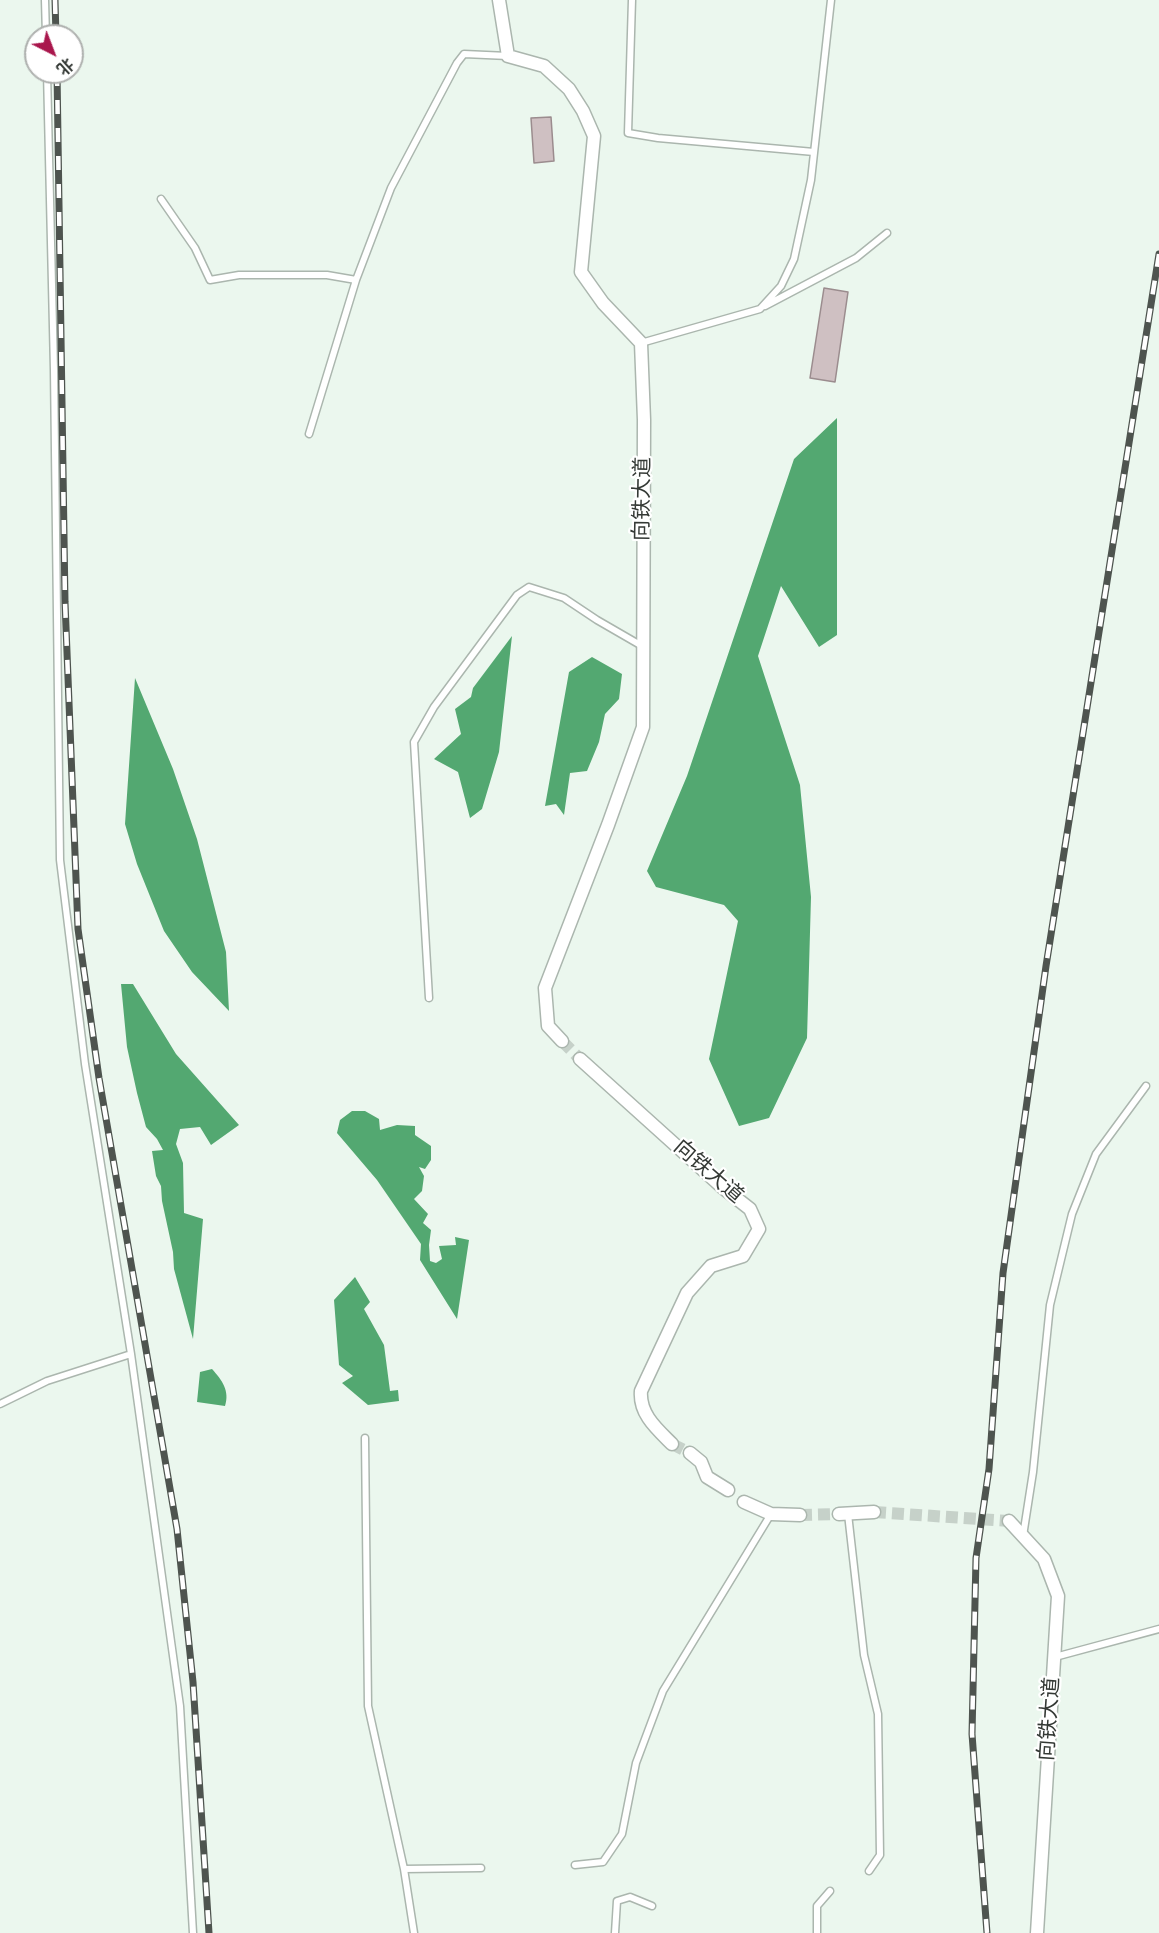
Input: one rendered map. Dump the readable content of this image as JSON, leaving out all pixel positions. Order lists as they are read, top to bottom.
{
  "streets": {
    "street": ["向铁大道"]
  },
  "north": "bottom right"
}
